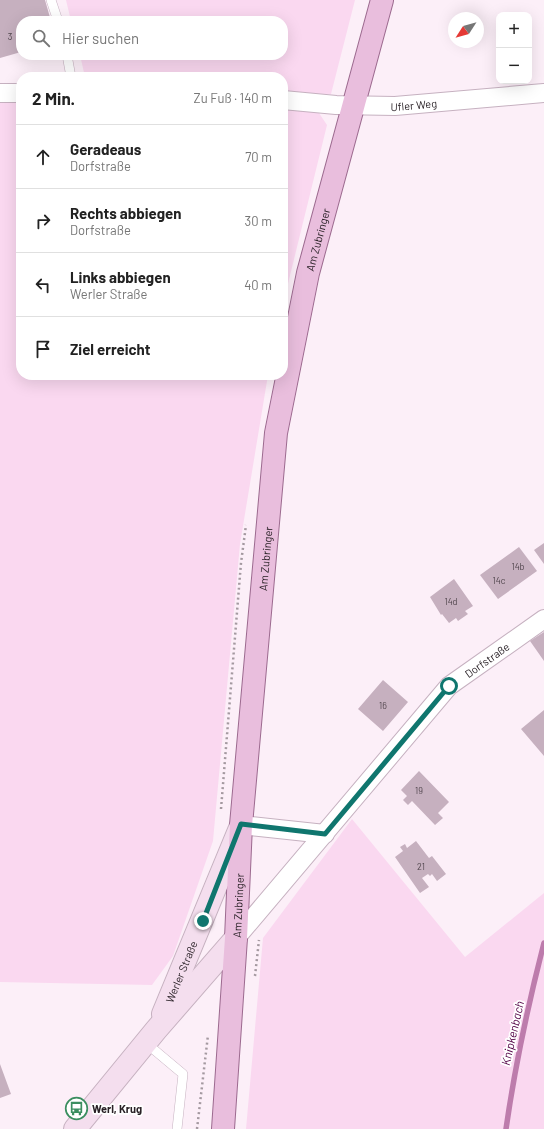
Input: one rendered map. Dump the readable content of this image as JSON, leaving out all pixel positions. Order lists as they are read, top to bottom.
{
  "streets": {
    "main road": ["Am Zubringer", "Werler Straße"],
    "street": ["Ufler Weg", "Dorfstraße"]
  },
  "crossings": [
    ["Ufler Weg", "Am Zubringer"],
    ["Am Zubringer", "Dorfstraße"],
    ["Am Zubringer", "Werler Straße"],
    ["Dorfstraße", "Werler Straße"]
  ],
  "water": ["Knipkenbach"],
  "places": {
    "bus stop": ["Werl, Krug"]
  },
  "house_numbers": [
    "3",
    "14b",
    "14c",
    "14d",
    "16",
    "19",
    "21"
  ],
  "north": "bottom left",
  "page": {
    "map_buttons": ["+", "−"],
    "search": "Hier suchen",
    "heading": ["2 Min.", "Zu Fuß · 140 m"],
    "list": [
      ["Geradeaus", "Dorfstraße", "70 m"],
      ["Rechts abbiegen", "Dorfstraße", "30 m"],
      ["Links abbiegen", "Werler Straße", "40 m"],
      "Ziel erreicht"
    ]
  }
}
